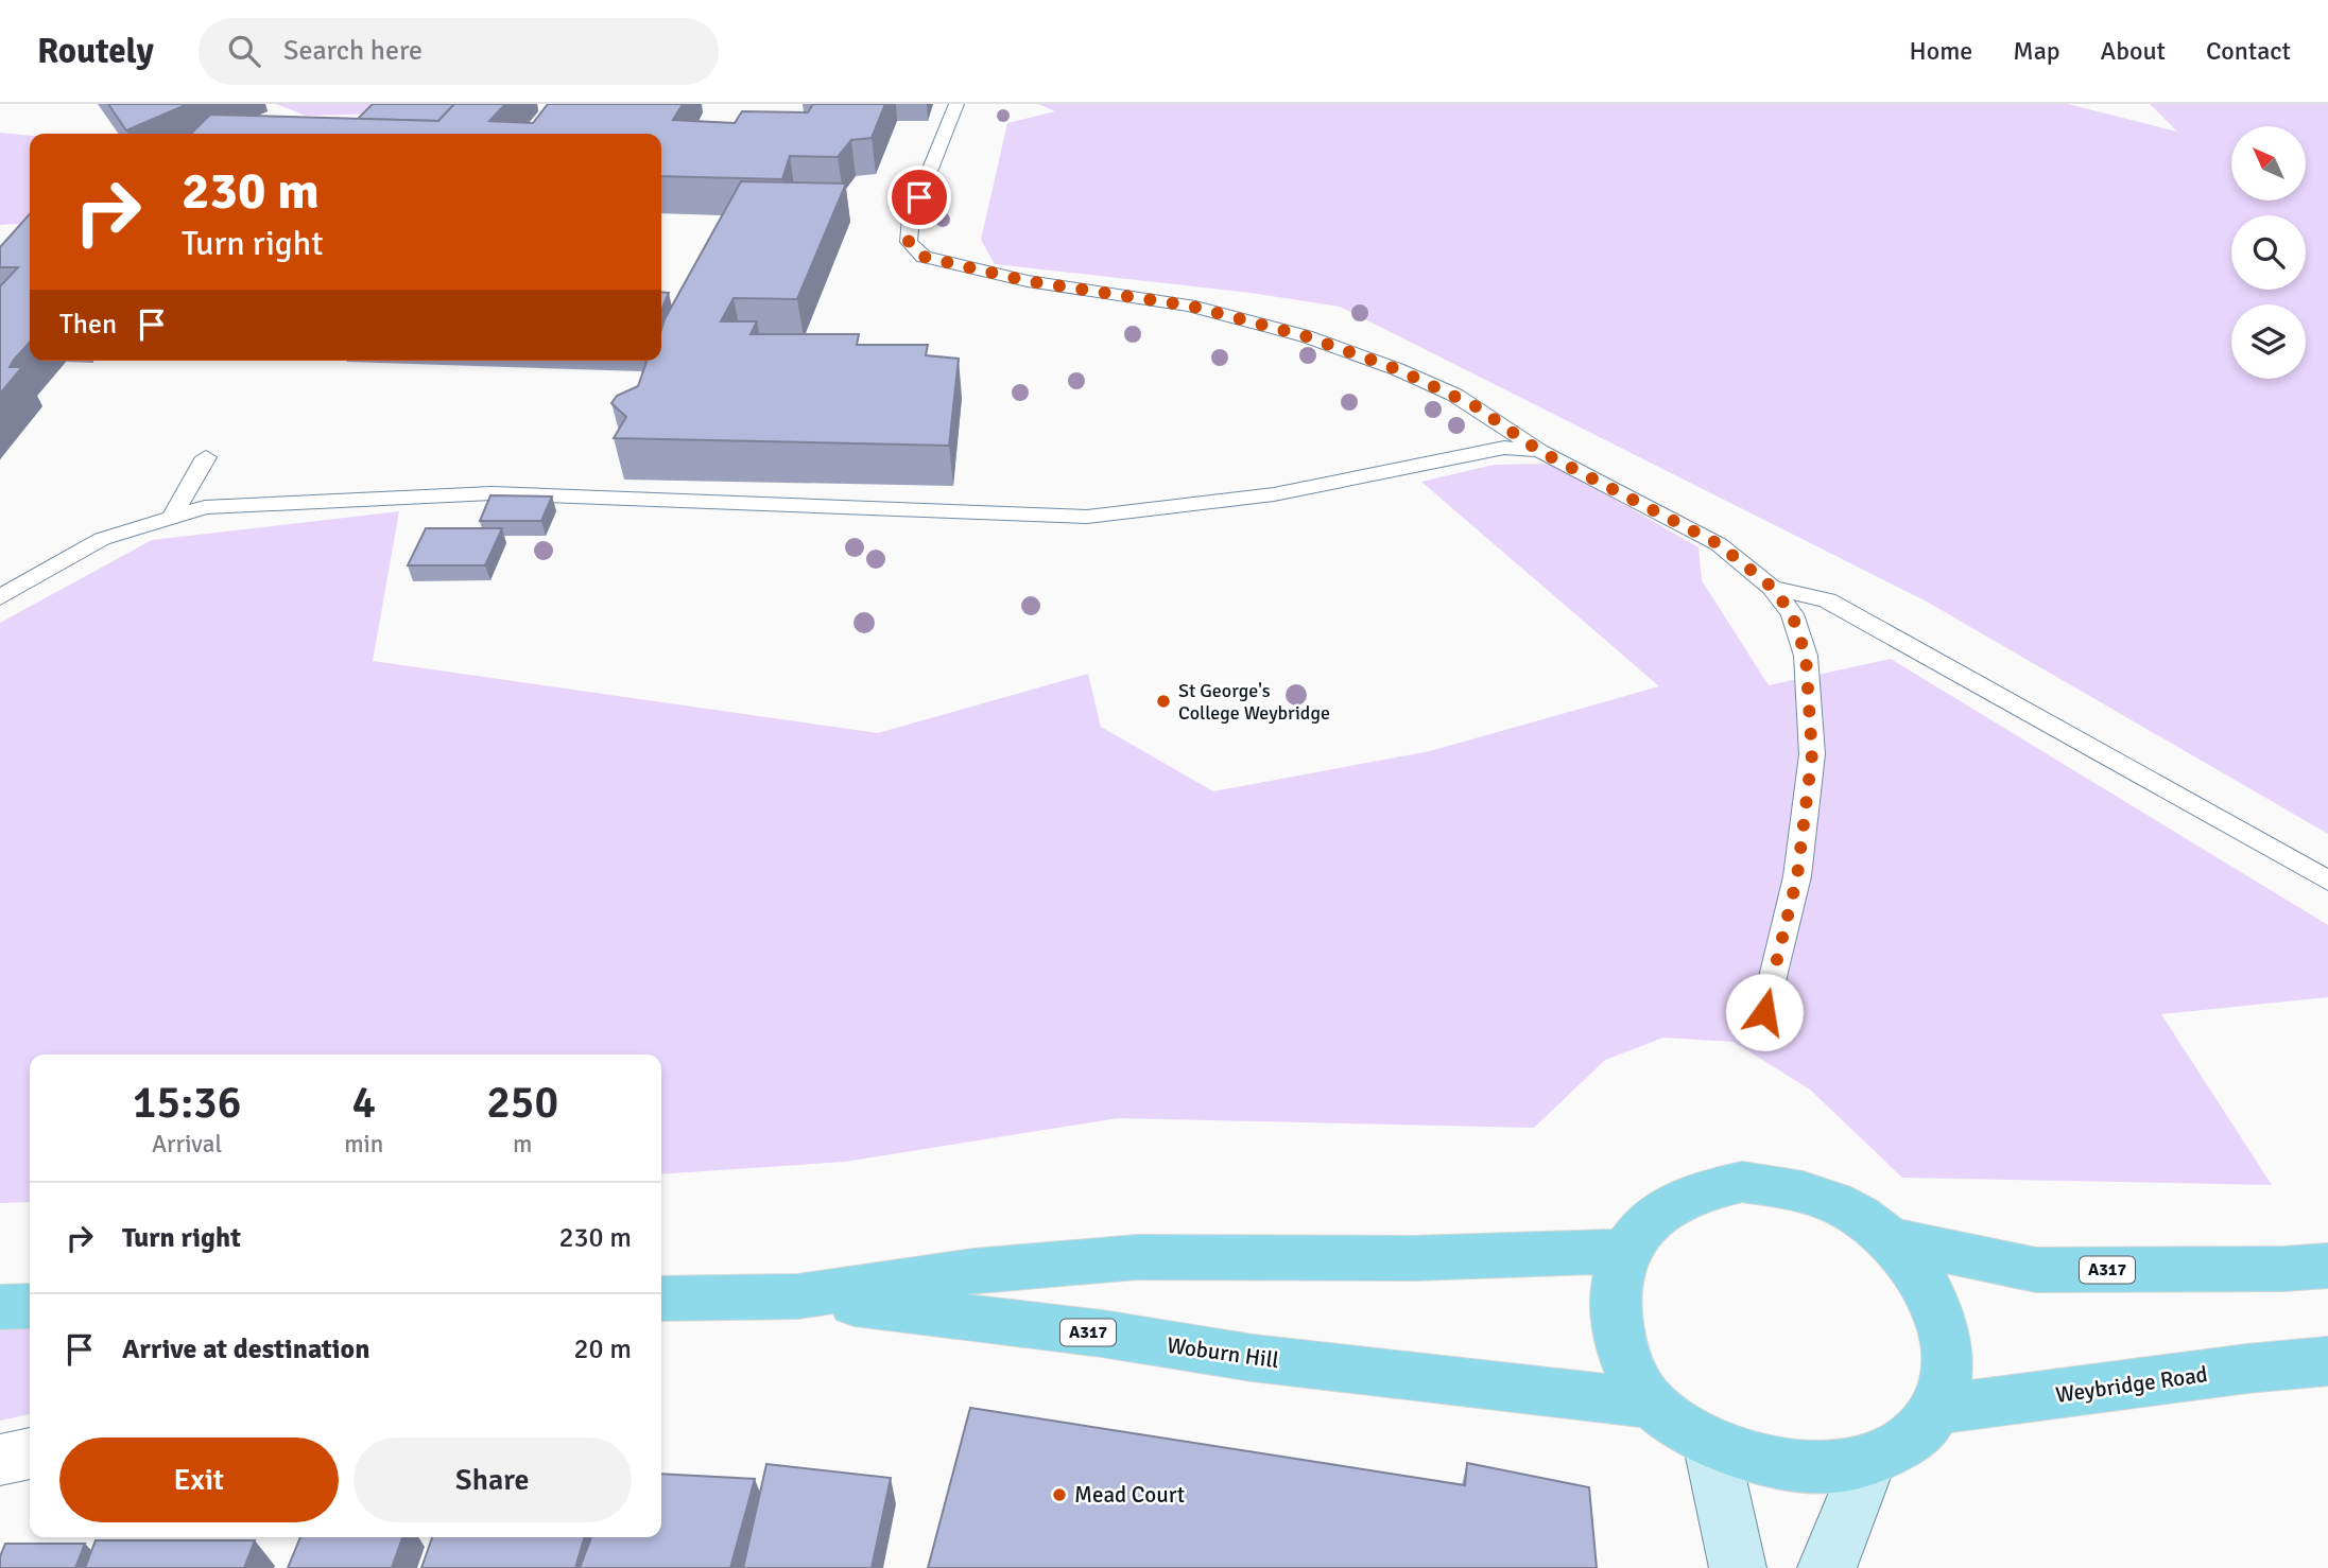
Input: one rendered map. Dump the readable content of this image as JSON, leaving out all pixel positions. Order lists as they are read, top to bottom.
{
  "streets": {
    "main road": ["A317", "Woburn Hill", "Weybridge Road"]
  },
  "places": ["St George's College Weybridge", "Mead Court"],
  "north": "top left",
  "page": {
    "header": "Routely",
    "search": "Search here",
    "nav": [
      "Home",
      "Map",
      "About",
      "Contact"
    ],
    "turn": ["230 m", "Turn right"],
    "then": "Then",
    "eta": [
      "15:36",
      "Arrival",
      "4",
      "min",
      "250",
      "m"
    ],
    "list": [
      {
        "name": "Turn right",
        "value": "230 m"
      },
      {
        "name": "Arrive at destination",
        "value": "20 m"
      }
    ],
    "buttons": ["Exit", "Share"]
  }
}
